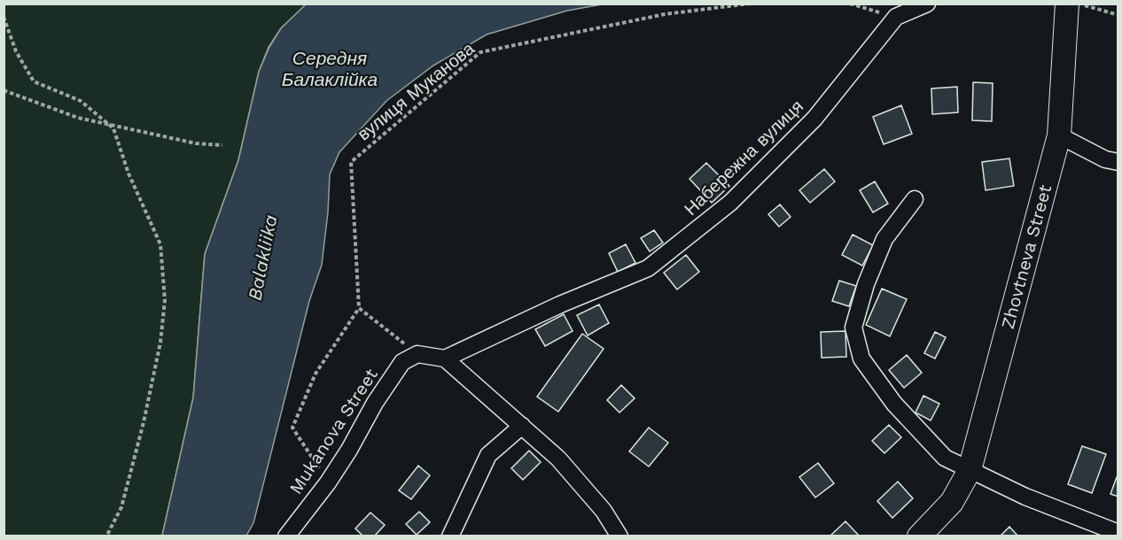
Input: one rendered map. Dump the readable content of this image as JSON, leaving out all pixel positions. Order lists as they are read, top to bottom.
{
  "streets": {
    "street": ["Набережна вулиця", "Zhovtneva Street", "Mukanova Street"],
    "path": ["вулиця Муканова"]
  },
  "water": ["Середня Балаклійка", "Balakliika"]
}
